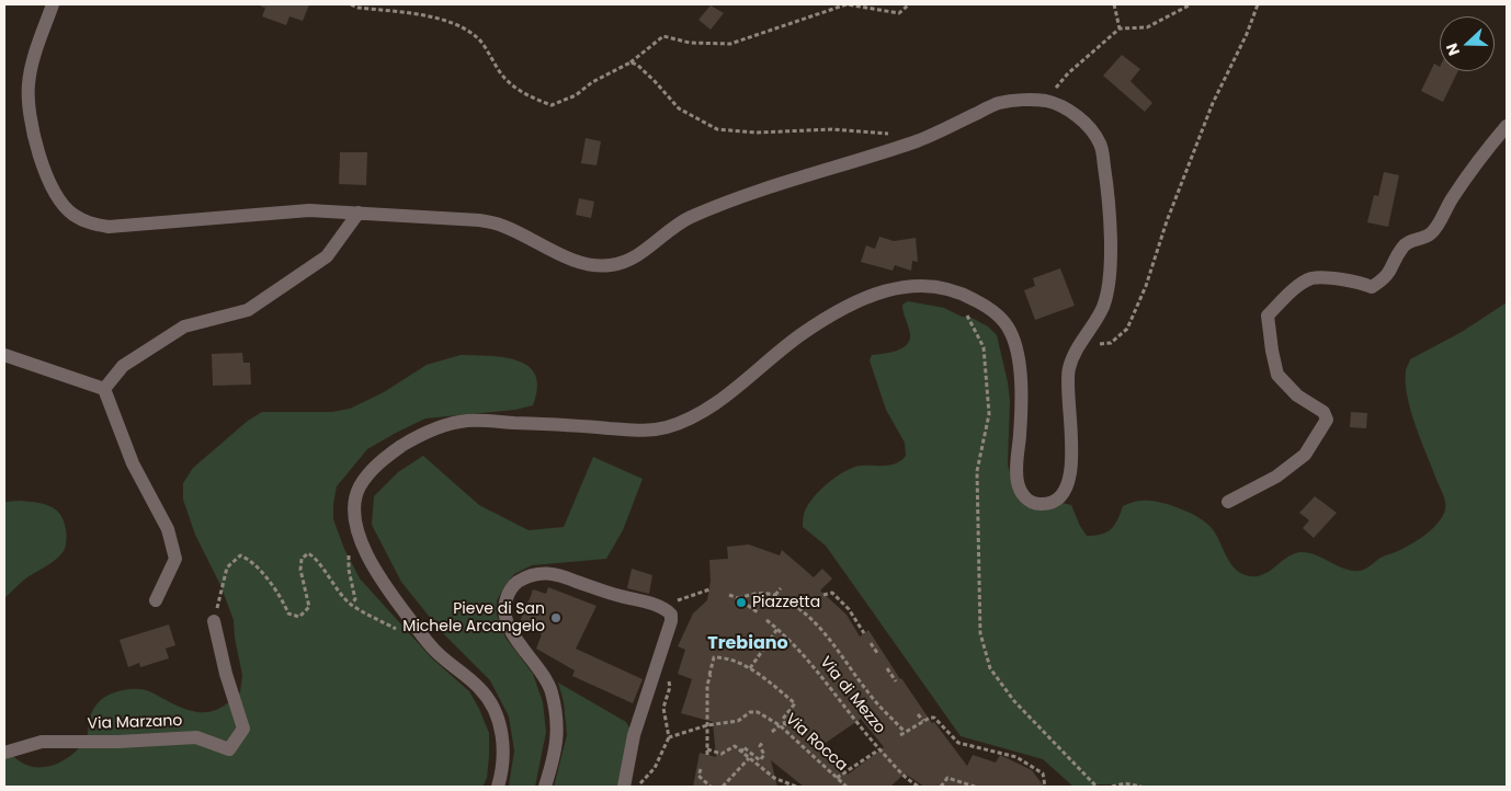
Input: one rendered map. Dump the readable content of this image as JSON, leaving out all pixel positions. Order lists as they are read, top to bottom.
{
  "streets": {
    "street": ["Via Marzano"],
    "path": ["Via di Mezzo", "Via Rocca"]
  },
  "districts": ["Trebiano"],
  "places": ["Piazzetta", "Pieve di San Michele Arcangelo"],
  "north": "left"
}
